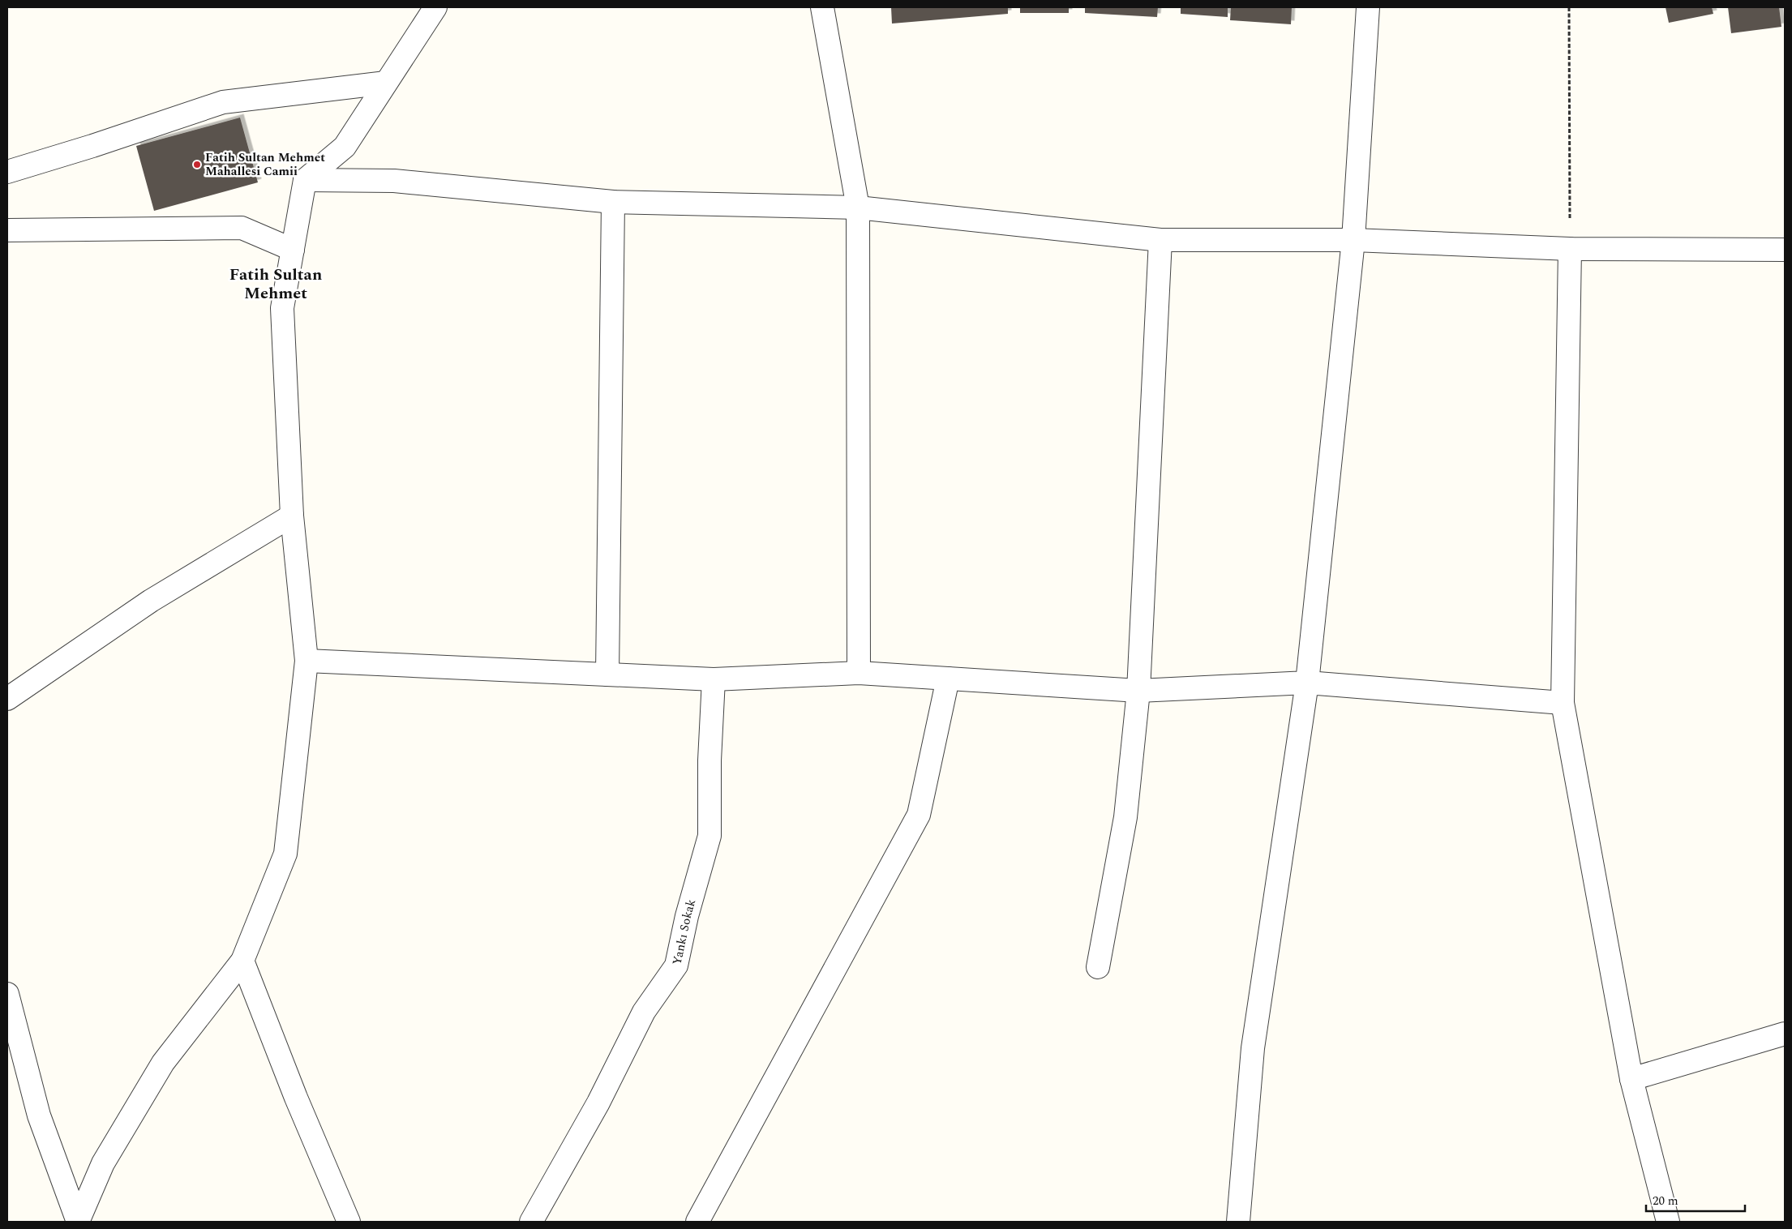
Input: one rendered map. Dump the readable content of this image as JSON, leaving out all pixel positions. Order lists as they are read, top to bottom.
{
  "streets": {
    "street": ["Yankı Sokak"]
  },
  "districts": ["Fatih Sultan Mehmet"],
  "places": ["Fatih Sultan Mehmet Mahallesi Camii"],
  "scale_bar": "20 m"
}
